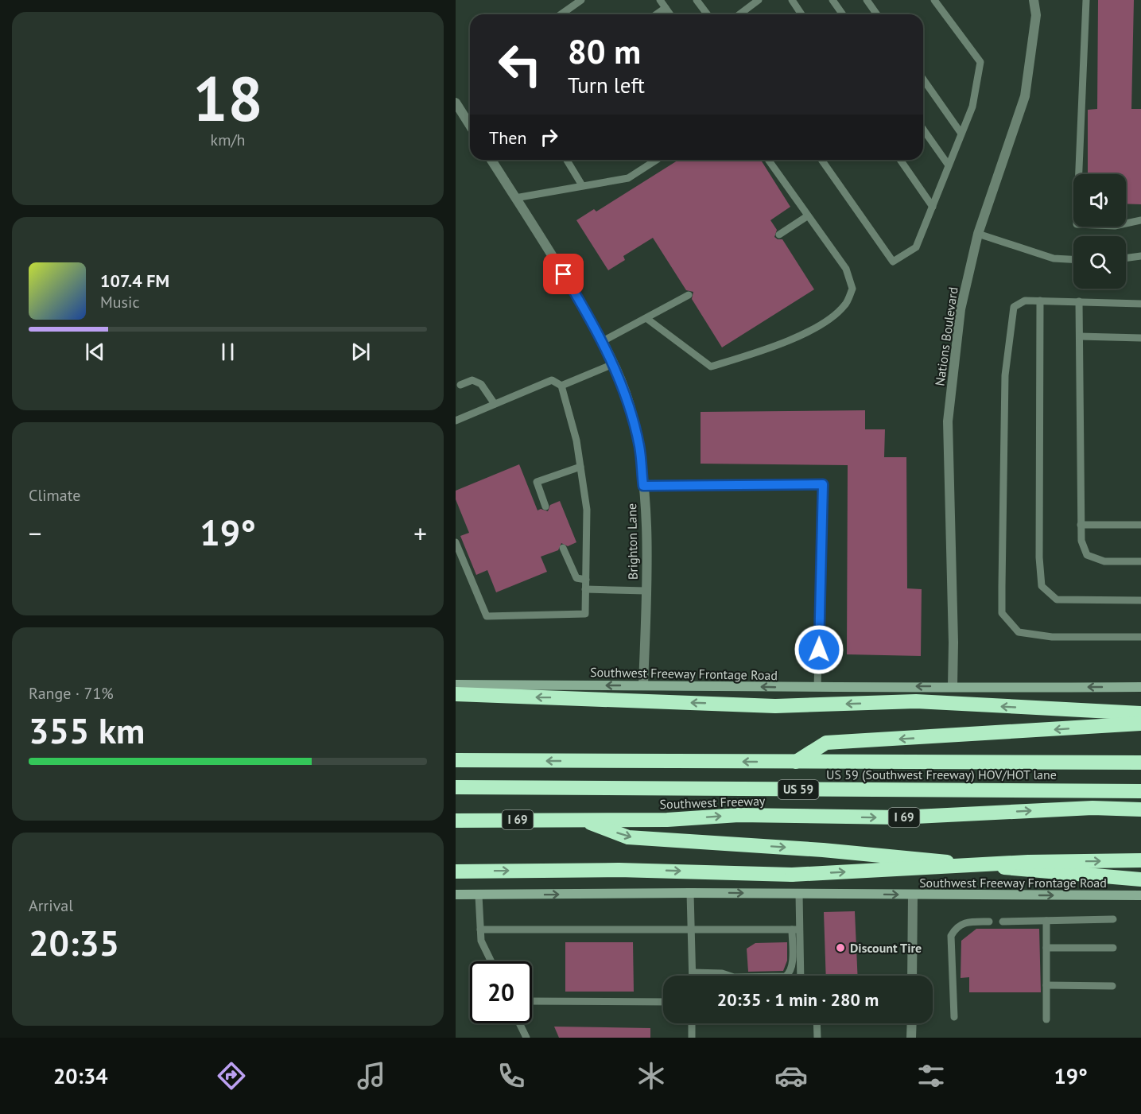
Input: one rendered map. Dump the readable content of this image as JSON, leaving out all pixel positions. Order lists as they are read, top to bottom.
{
  "streets": {
    "highway": [
      "US 59 (Southwest Freeway) HOV/HOT lane",
      "US 59",
      "Southwest Freeway",
      "I 69"
    ],
    "main road": ["Southwest Freeway Frontage Road"],
    "street": ["Nations Boulevard", "Brighton Lane"]
  },
  "crossings": [
    ["Nations Boulevard", "Southwest Freeway Frontage Road"],
    ["Brighton Lane", "Southwest Freeway Frontage Road"]
  ],
  "places": ["Discount Tire"],
  "page": {
    "tile": [
      ["18", "km/h"],
      "Climate",
      ["Range · 71%", "355 km"],
      ["Arrival", "20:35"]
    ],
    "turn": ["80 m", "Turn left"],
    "then": "Then",
    "song": ["107.4 FM", "Music"],
    "heat": ["−", "19°", "+"],
    "limit": "20",
    "trip": "20:35 · 1 min · 280 m",
    "tabs": ["20:34", "19°"]
  }
}
